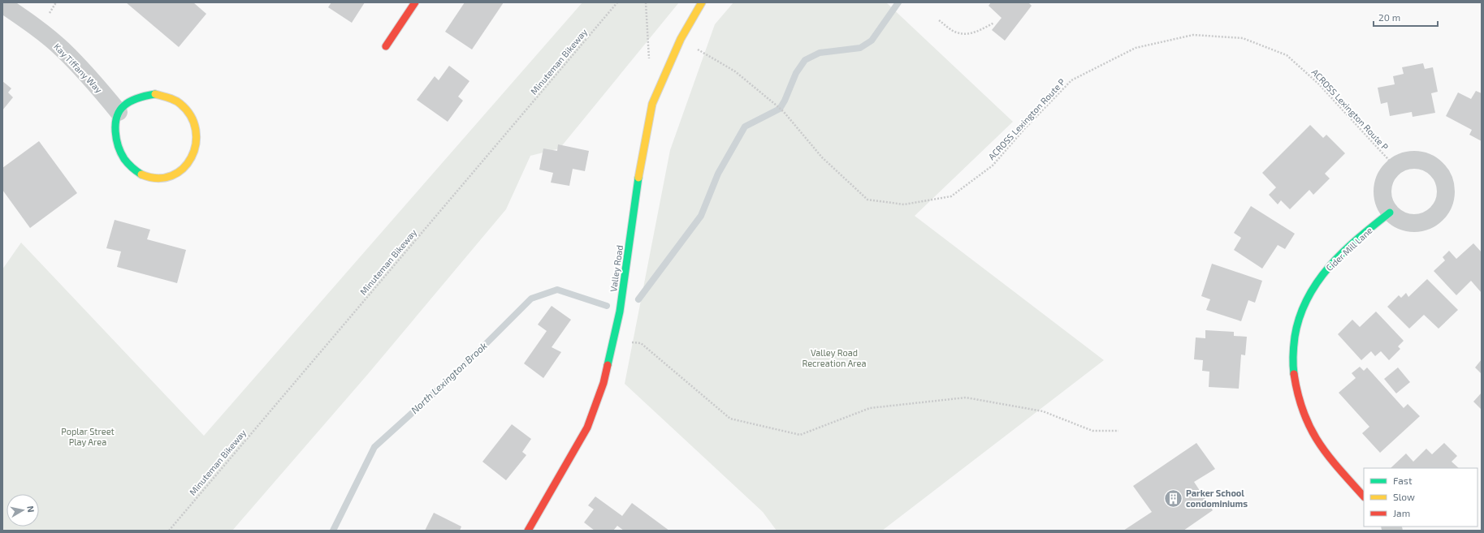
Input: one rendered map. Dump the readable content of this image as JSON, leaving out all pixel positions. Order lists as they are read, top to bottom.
{
  "streets": {
    "street": ["Kay Tiffany Way", "Cider Mill Lane", "Valley Road"],
    "path": ["Minuteman Bikeway", "ACROSS Lexington Route P"]
  },
  "crossings": [
    ["ACROSS Lexington Route P", "Cider Mill Lane"],
    ["ACROSS Lexington Route P", "Valley Road"]
  ],
  "water": ["North Lexington Brook"],
  "parks": ["Valley Road Recreation Area", "Poplar Street Play Area"],
  "places": {
    "building": ["Parker School condominiums"]
  },
  "legend": ["Fast", "Slow", "Jam"],
  "scale_bar": "20 m",
  "north": "right"
}
